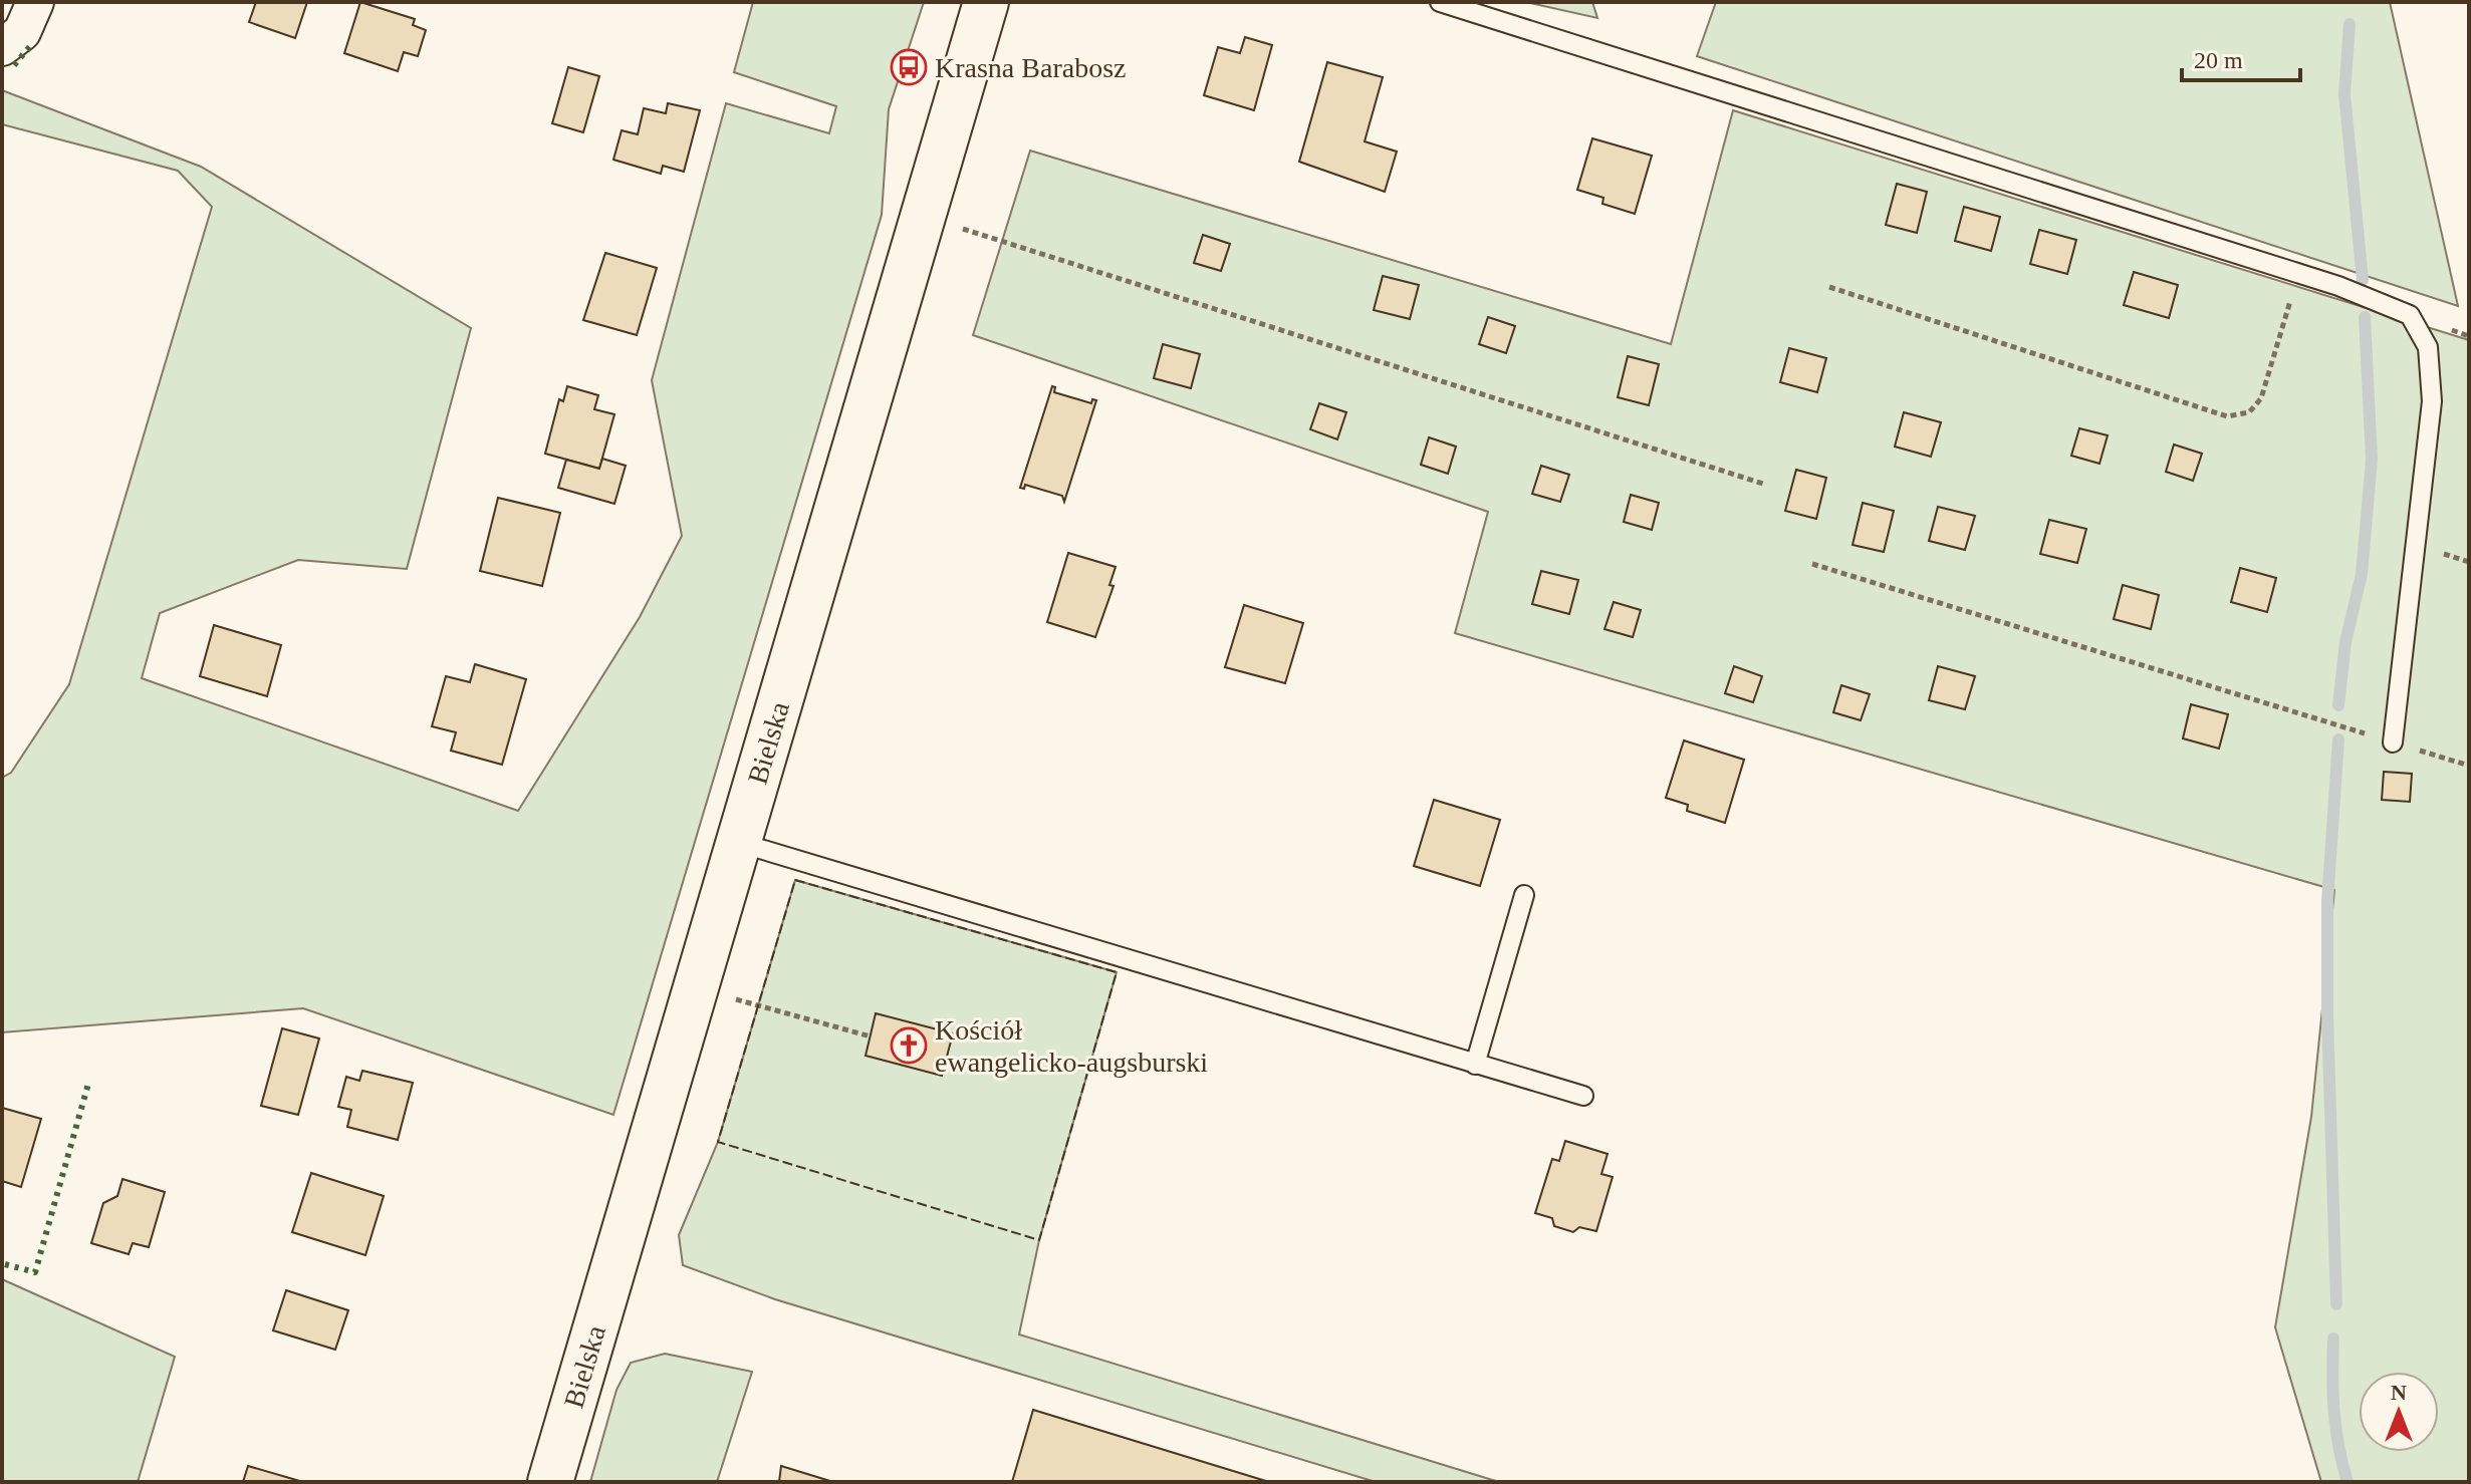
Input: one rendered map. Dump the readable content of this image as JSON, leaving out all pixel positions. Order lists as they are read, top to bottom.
{
  "streets": {
    "street": ["Bielska"]
  },
  "places": {
    "bus stop": ["Krasna Barabosz"],
    "church": ["Kościół ewangelicko-augsburski"]
  },
  "scale_bar": "20 m",
  "north": "top"
}
